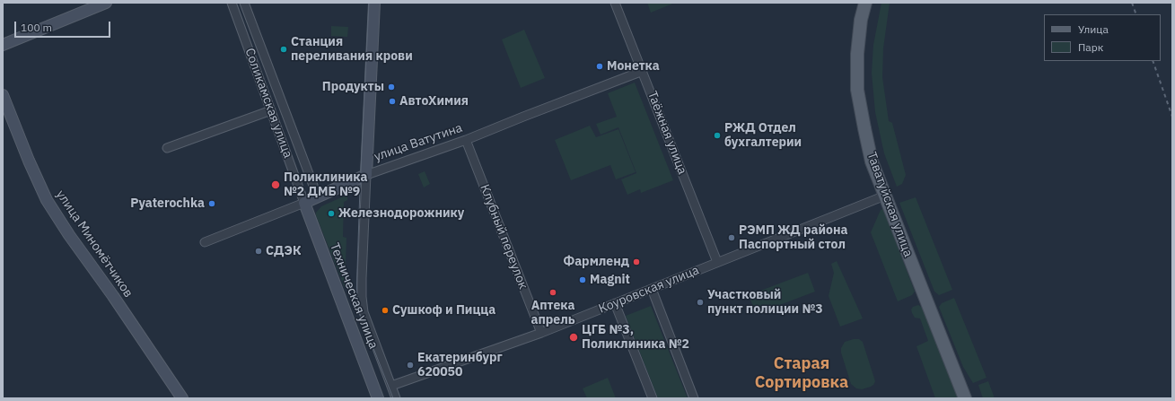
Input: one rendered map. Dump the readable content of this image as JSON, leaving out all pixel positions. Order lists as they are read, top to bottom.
{
  "streets": {
    "main road": ["Таватуйская улица"],
    "street": [
      "Соликамская улица",
      "Таёжная улица",
      "улица Ватутина",
      "Клубный переулок",
      "улица Миномётчиков",
      "Коуровская улица",
      "Техническая улица"
    ]
  },
  "crossings": [
    ["Соликамская улица", "улица Ватутина"],
    ["Соликамская улица", "Техническая улица"],
    ["Таёжная улица", "улица Ватутина"],
    ["Таёжная улица", "Коуровская улица"],
    ["улица Ватутина", "Клубный переулок"],
    ["улица Ватутина", "Техническая улица"],
    ["Таватуйская улица", "Коуровская улица"],
    ["Клубный переулок", "Коуровская улица"]
  ],
  "districts": ["Старая Сортировка"],
  "places": [
    "Станция переливания крови",
    "Монетка",
    "Продукты",
    "АвтоХимия",
    "РЖД Отдел бухгалтерии",
    "Поликлиника №2 ДМБ №9",
    "Pyaterochka",
    "Железнодорожнику",
    "РЭМП ЖД района Паспортный стол",
    "СДЭК",
    "Фармленд",
    "Magnit",
    "Аптека апрель",
    "Участковый пункт полиции №3",
    "Сушкоф и Пицца",
    "ЦГБ №3, Поликлиника №2",
    "Екатеринбург 620050"
  ],
  "legend": ["Улица", "Парк"],
  "scale_bar": "100 m"
}
